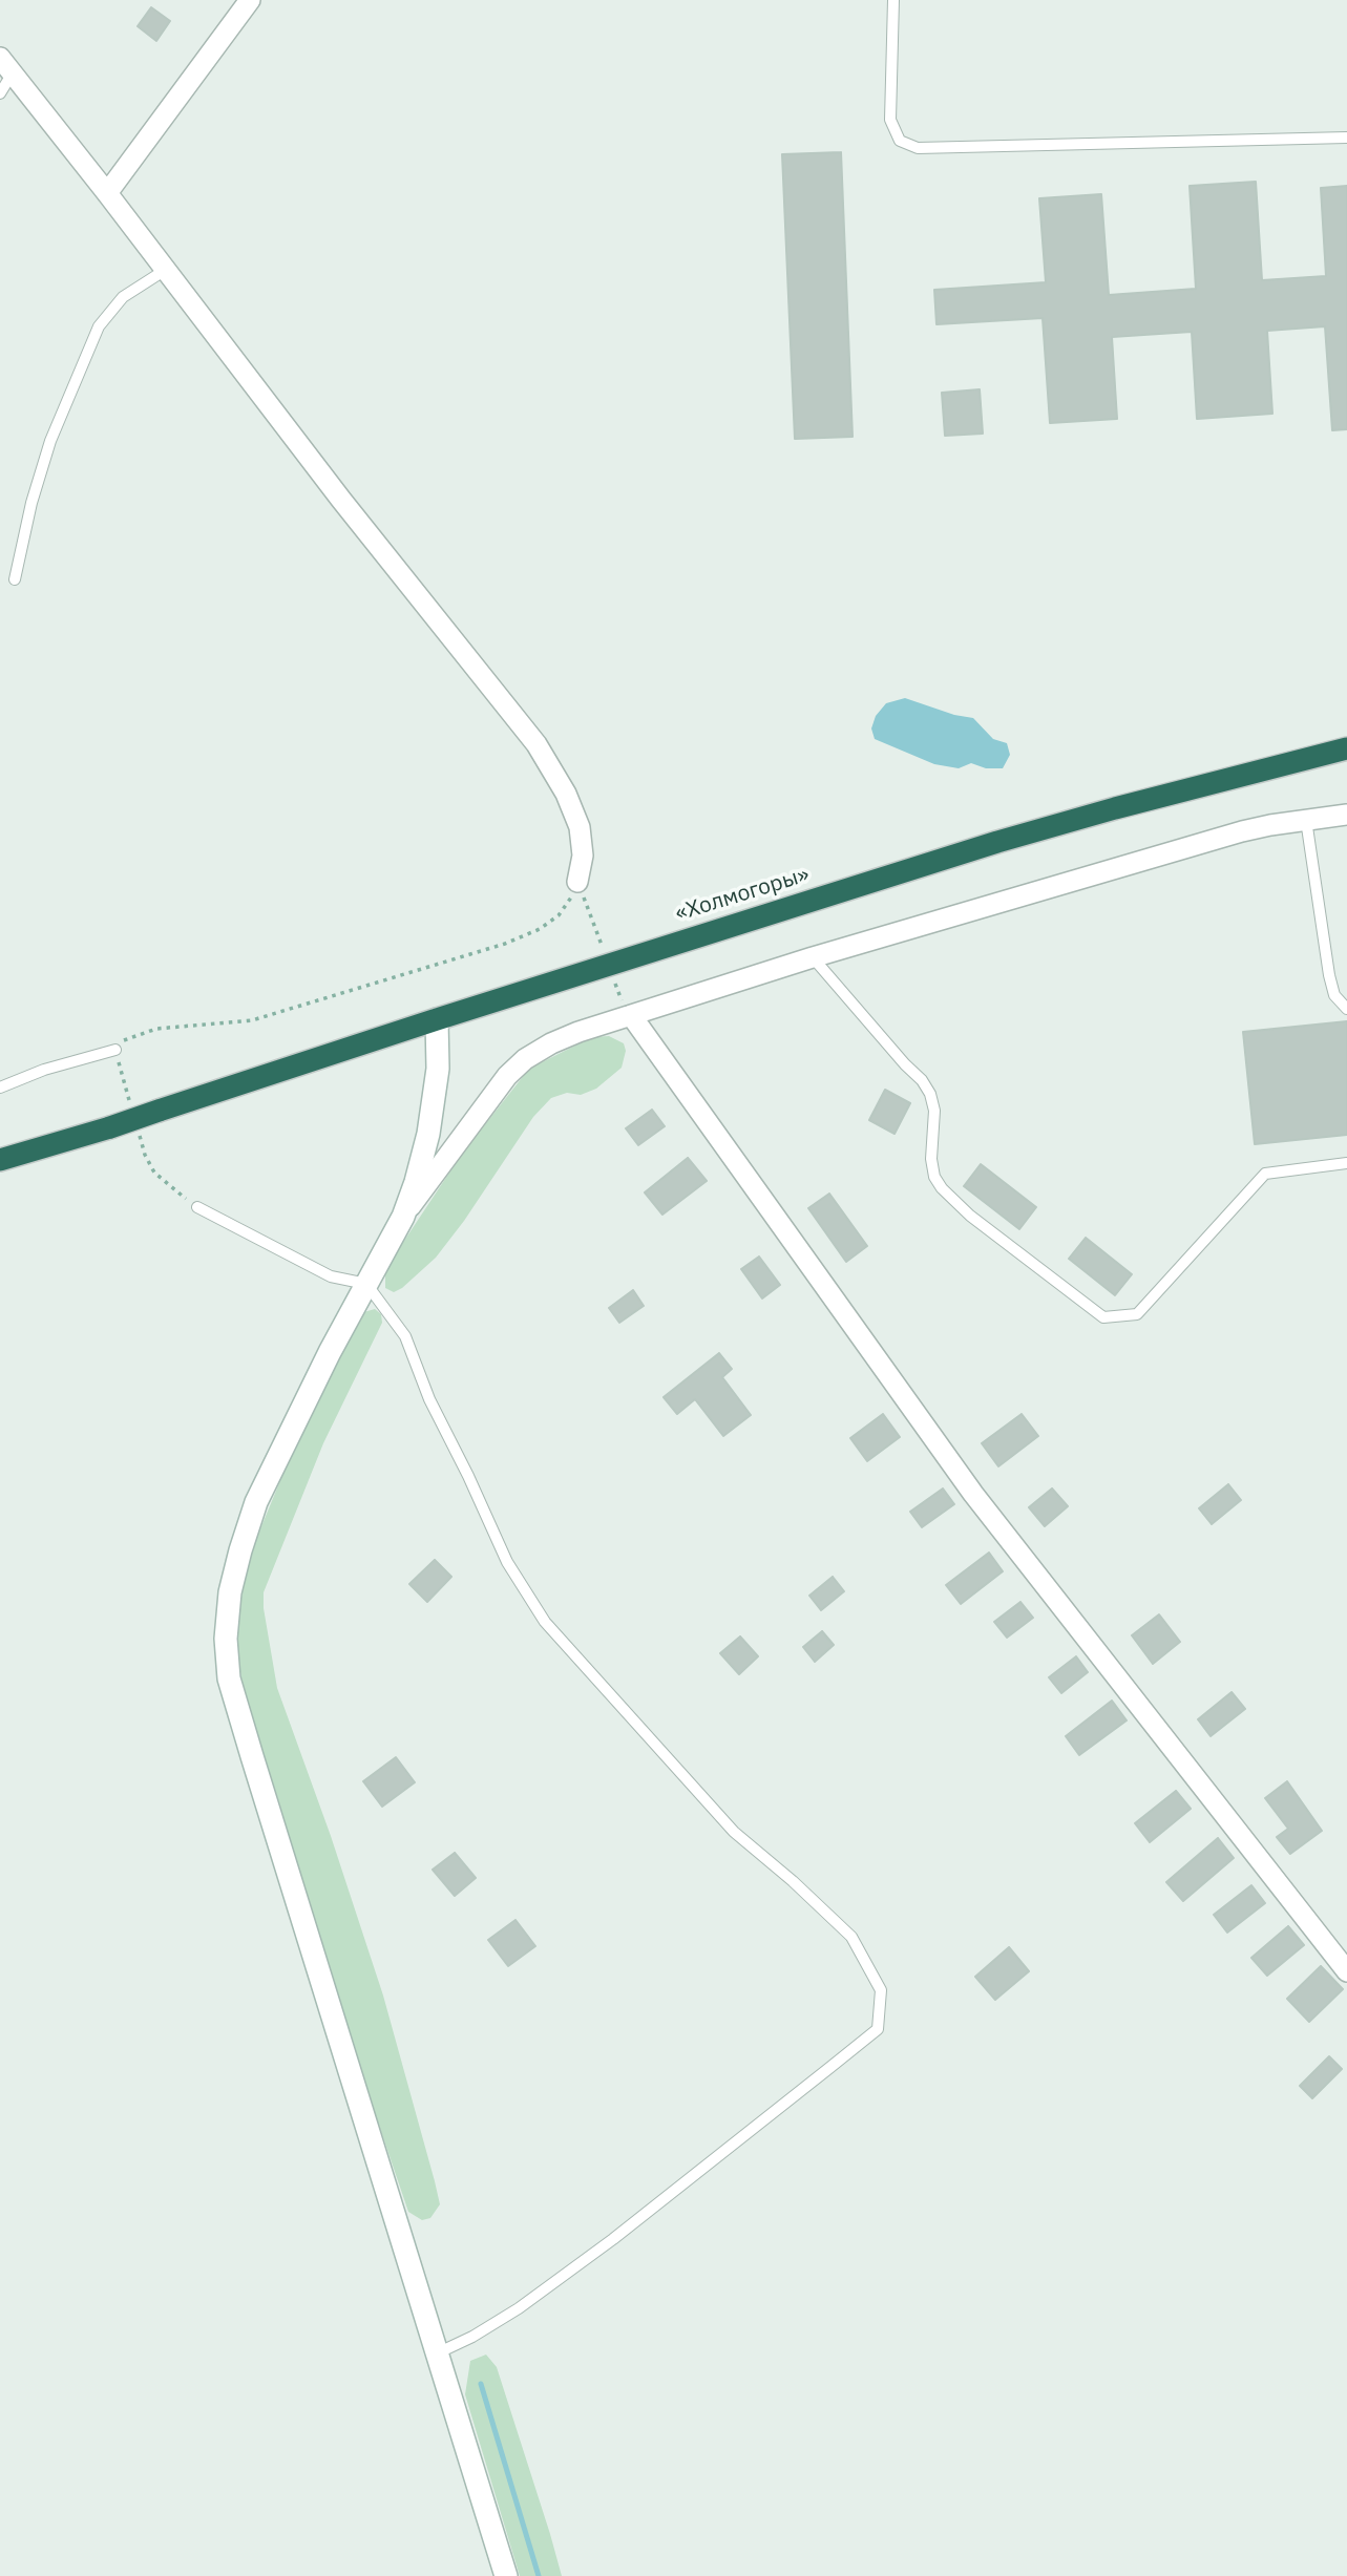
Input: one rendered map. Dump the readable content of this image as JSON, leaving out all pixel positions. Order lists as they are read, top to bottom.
{
  "streets": {
    "highway": ["«Холмогоры»"]
  }
}
